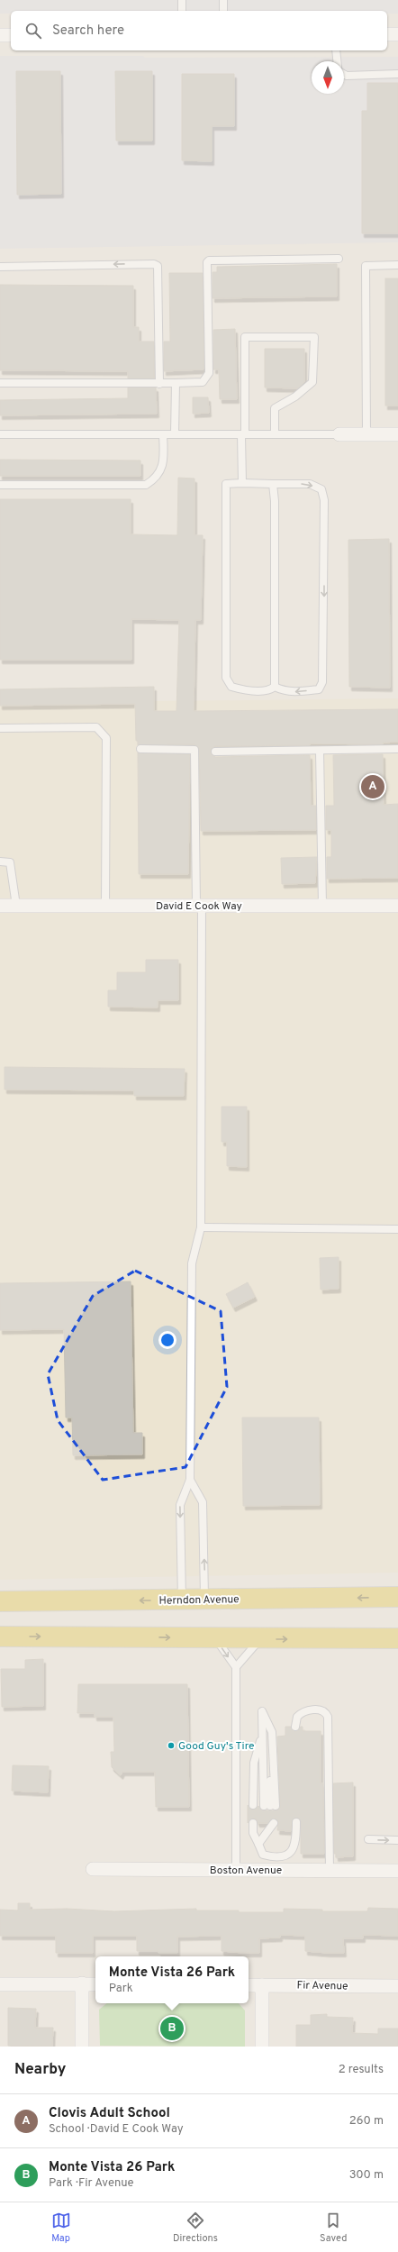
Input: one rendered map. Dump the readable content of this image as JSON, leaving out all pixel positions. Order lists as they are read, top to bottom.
{
  "streets": {
    "main road": ["Herndon Avenue"],
    "street": ["David E Cook Way", "Boston Avenue", "Fir Avenue"]
  },
  "places": ["Good Guy's Tire"],
  "north": "bottom",
  "page": {
    "search": "Search here",
    "pins": ["A", "B"],
    "popup": ["Monte Vista 26 Park", "Park"],
    "heading": ["Nearby", "2 results"],
    "list": [
      {
        "mark": "A",
        "name": "Clovis Adult School",
        "note": "School · David E Cook Way",
        "value": "260 m"
      },
      {
        "mark": "B",
        "name": "Monte Vista 26 Park",
        "note": "Park · Fir Avenue",
        "value": "300 m"
      }
    ],
    "nav": ["Map", "Directions", "Saved"]
  }
}
